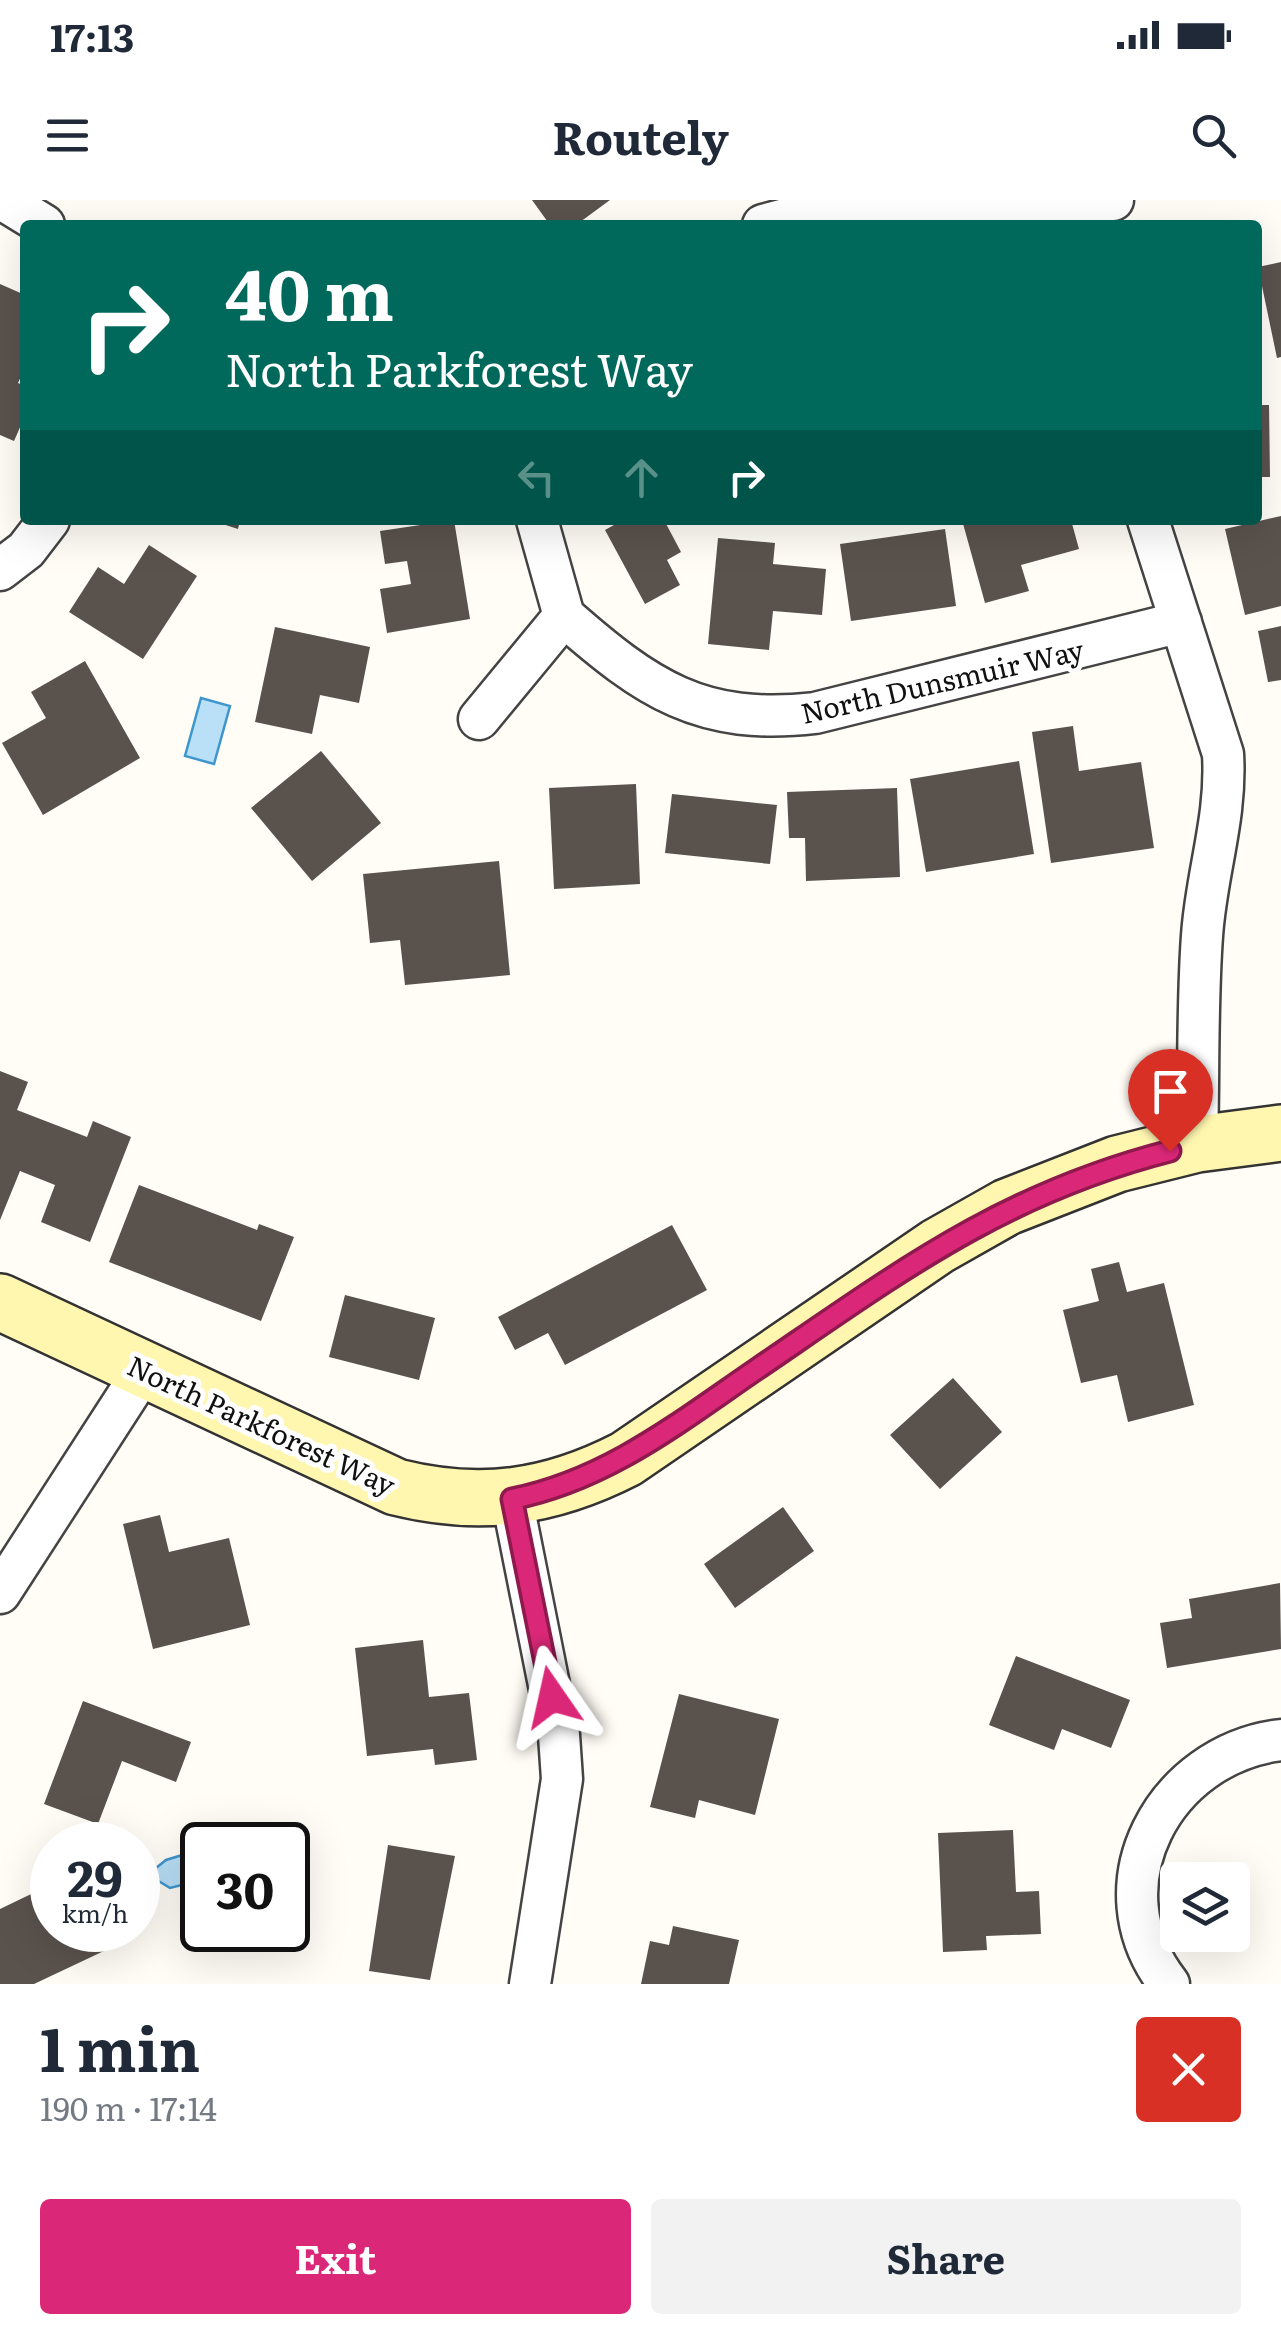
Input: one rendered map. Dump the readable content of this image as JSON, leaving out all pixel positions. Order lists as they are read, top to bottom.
{
  "streets": {
    "street": ["North Dunsmuir Way", "North Parkforest Way"]
  },
  "page": {
    "status": "17:13",
    "header": "Routely",
    "turn": ["40 m", "North Parkforest Way"],
    "speed": "29 km/h",
    "limit": "30",
    "heading": ["1 min", "190 m · 17:14"],
    "buttons": ["Exit", "Share"]
  }
}
